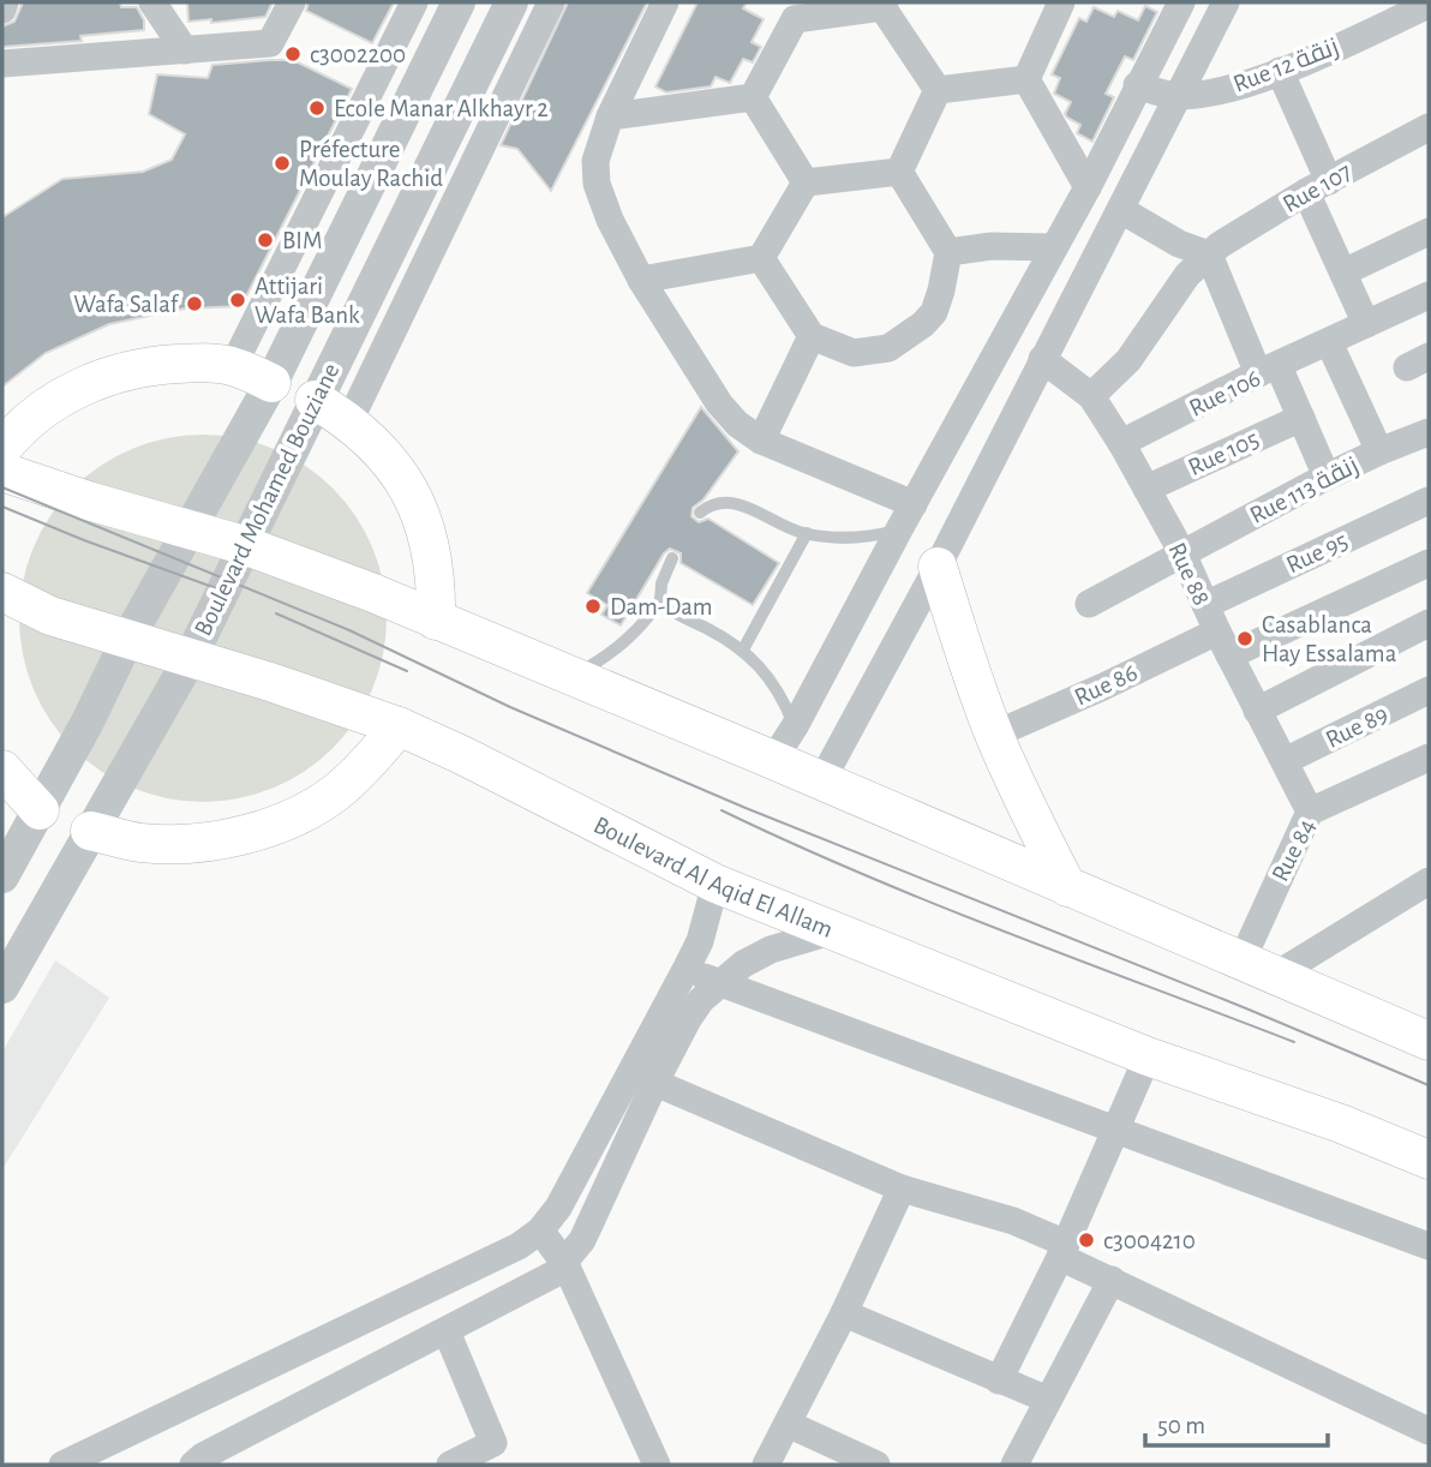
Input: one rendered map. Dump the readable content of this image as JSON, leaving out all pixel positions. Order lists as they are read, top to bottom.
{
  "streets": {
    "main road": ["Boulevard Al Aqid El Allam"],
    "street": [
      "Rue 12 زنقة",
      "Rue 107",
      "Rue 106",
      "Rue 105",
      "Rue 113 زنقة",
      "Boulevard Mohamed Bouziane",
      "Rue 95",
      "Rue 88",
      "Rue 86",
      "Rue 89",
      "Rue 84"
    ]
  },
  "crossings": [
    ["Rue 107", "Rue 88"],
    ["Rue 106", "Rue 88"],
    ["Rue 105", "Rue 88"],
    ["Rue 113 زنقة", "Rue 88"],
    ["Boulevard Mohamed Bouziane", "Boulevard Al Aqid El Allam"],
    ["Rue 95", "Rue 88"],
    ["Rue 88", "Rue 86"],
    ["Rue 88", "Rue 89"],
    ["Rue 88", "Rue 84"]
  ],
  "places": [
    "c3002200",
    "Ecole Manar Alkhayr 2",
    "Préfecture Moulay Rachid",
    "BIM",
    "Attijari Wafa Bank",
    "Wafa Salaf",
    "Dam-Dam",
    "Casablanca Hay Essalama",
    "c3004210"
  ],
  "scale_bar": "50 m"
}
